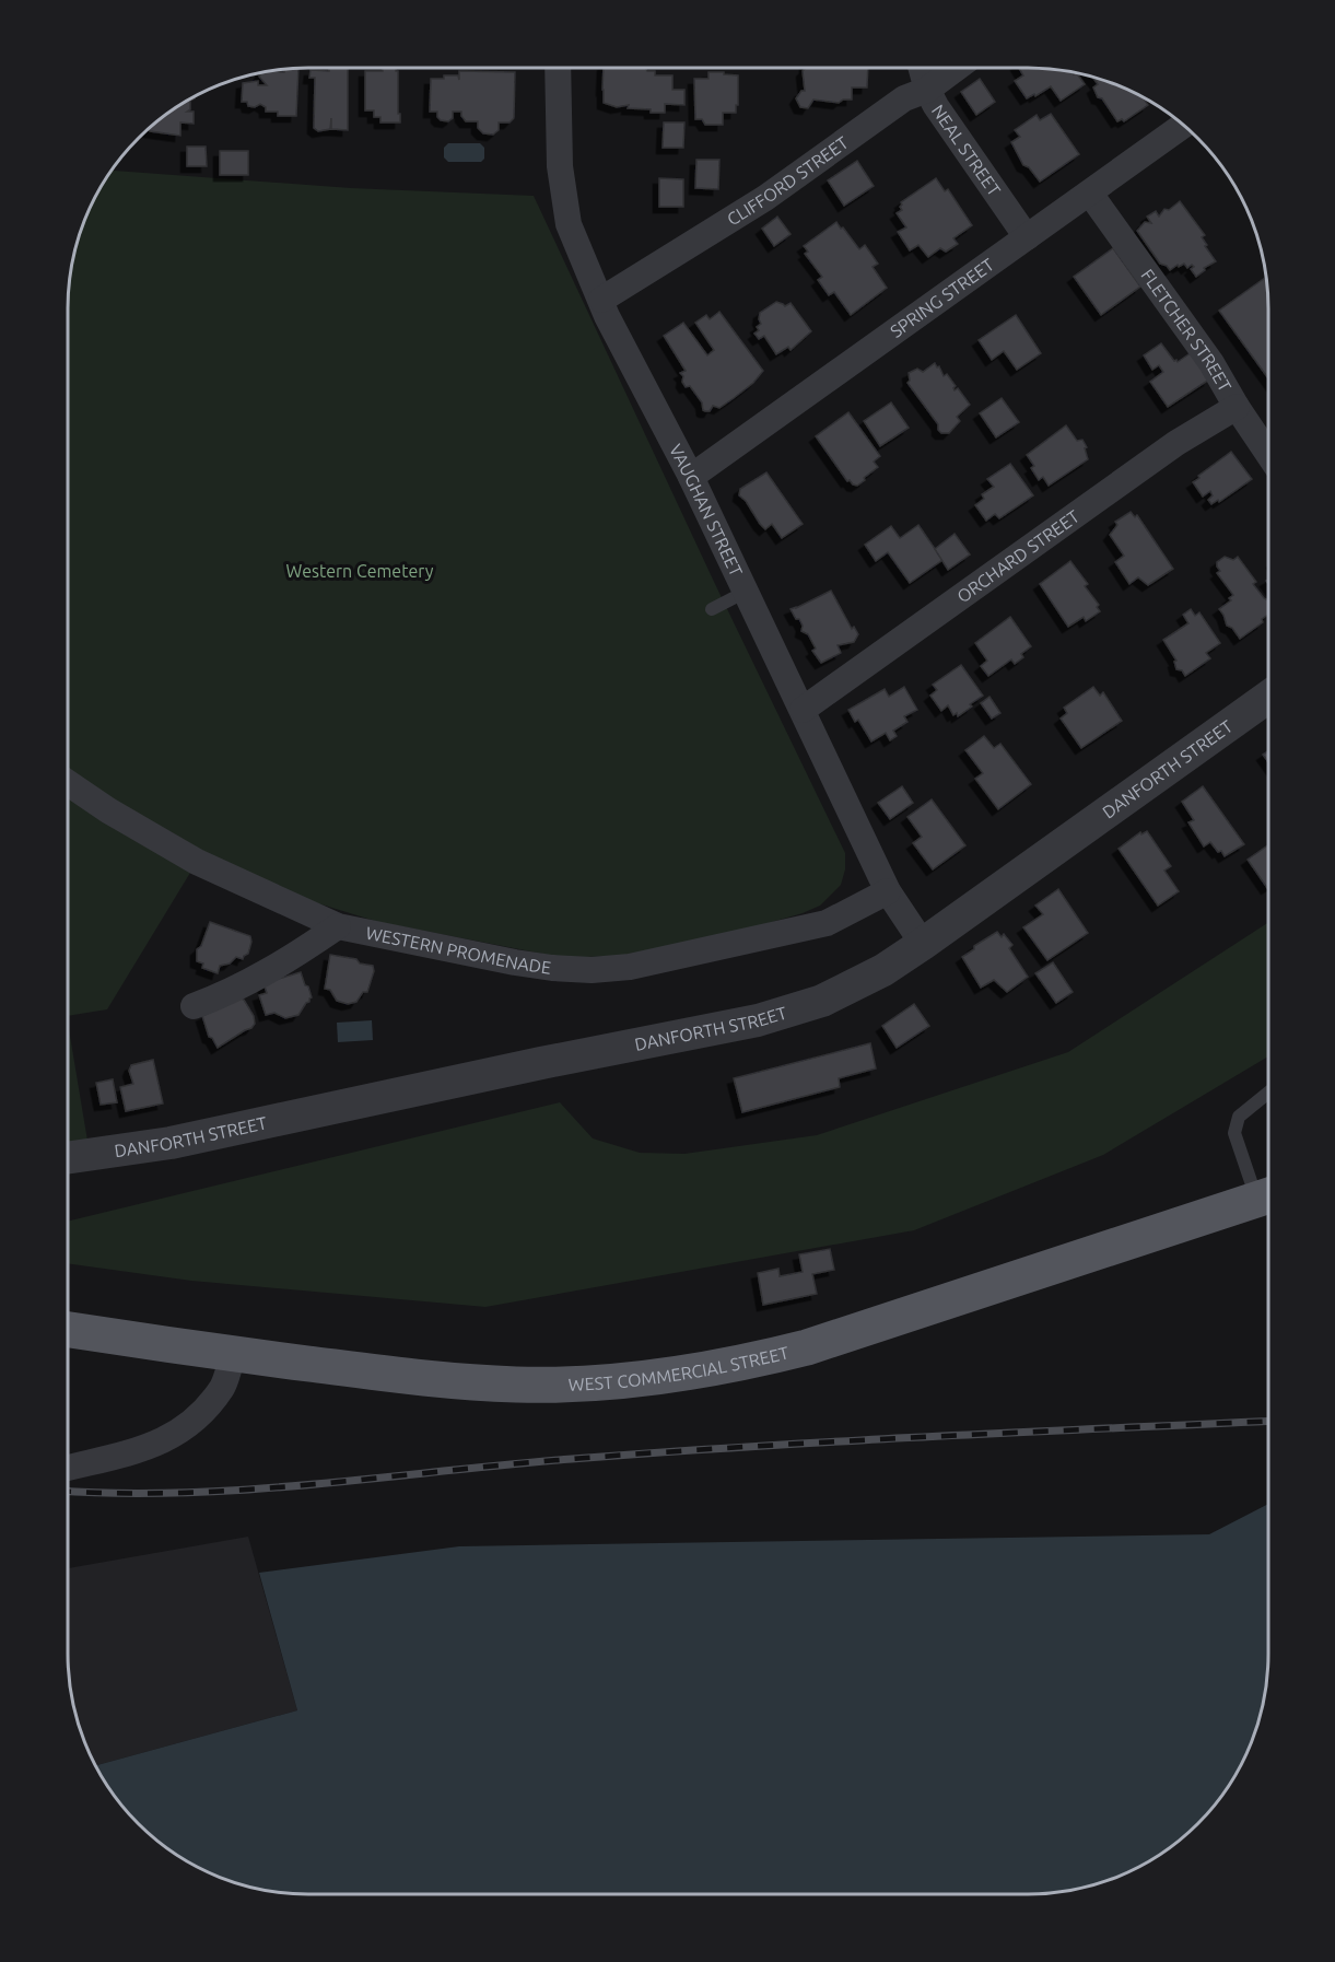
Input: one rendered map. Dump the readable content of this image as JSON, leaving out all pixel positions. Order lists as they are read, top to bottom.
{
  "streets": {
    "main road": ["WEST COMMERCIAL STREET"],
    "street": [
      "NEAL STREET",
      "CLIFFORD STREET",
      "SPRING STREET",
      "FLETCHER STREET",
      "VAUGHAN STREET",
      "ORCHARD STREET",
      "DANFORTH STREET",
      "WESTERN PROMENADE"
    ]
  },
  "crossings": [
    ["NEAL STREET", "CLIFFORD STREET"],
    ["NEAL STREET", "SPRING STREET"],
    ["CLIFFORD STREET", "VAUGHAN STREET"],
    ["SPRING STREET", "FLETCHER STREET"],
    ["SPRING STREET", "VAUGHAN STREET"],
    ["FLETCHER STREET", "ORCHARD STREET"],
    ["VAUGHAN STREET", "ORCHARD STREET"],
    ["VAUGHAN STREET", "DANFORTH STREET"],
    ["VAUGHAN STREET", "WESTERN PROMENADE"]
  ],
  "parks": ["Western Cemetery"]
}
